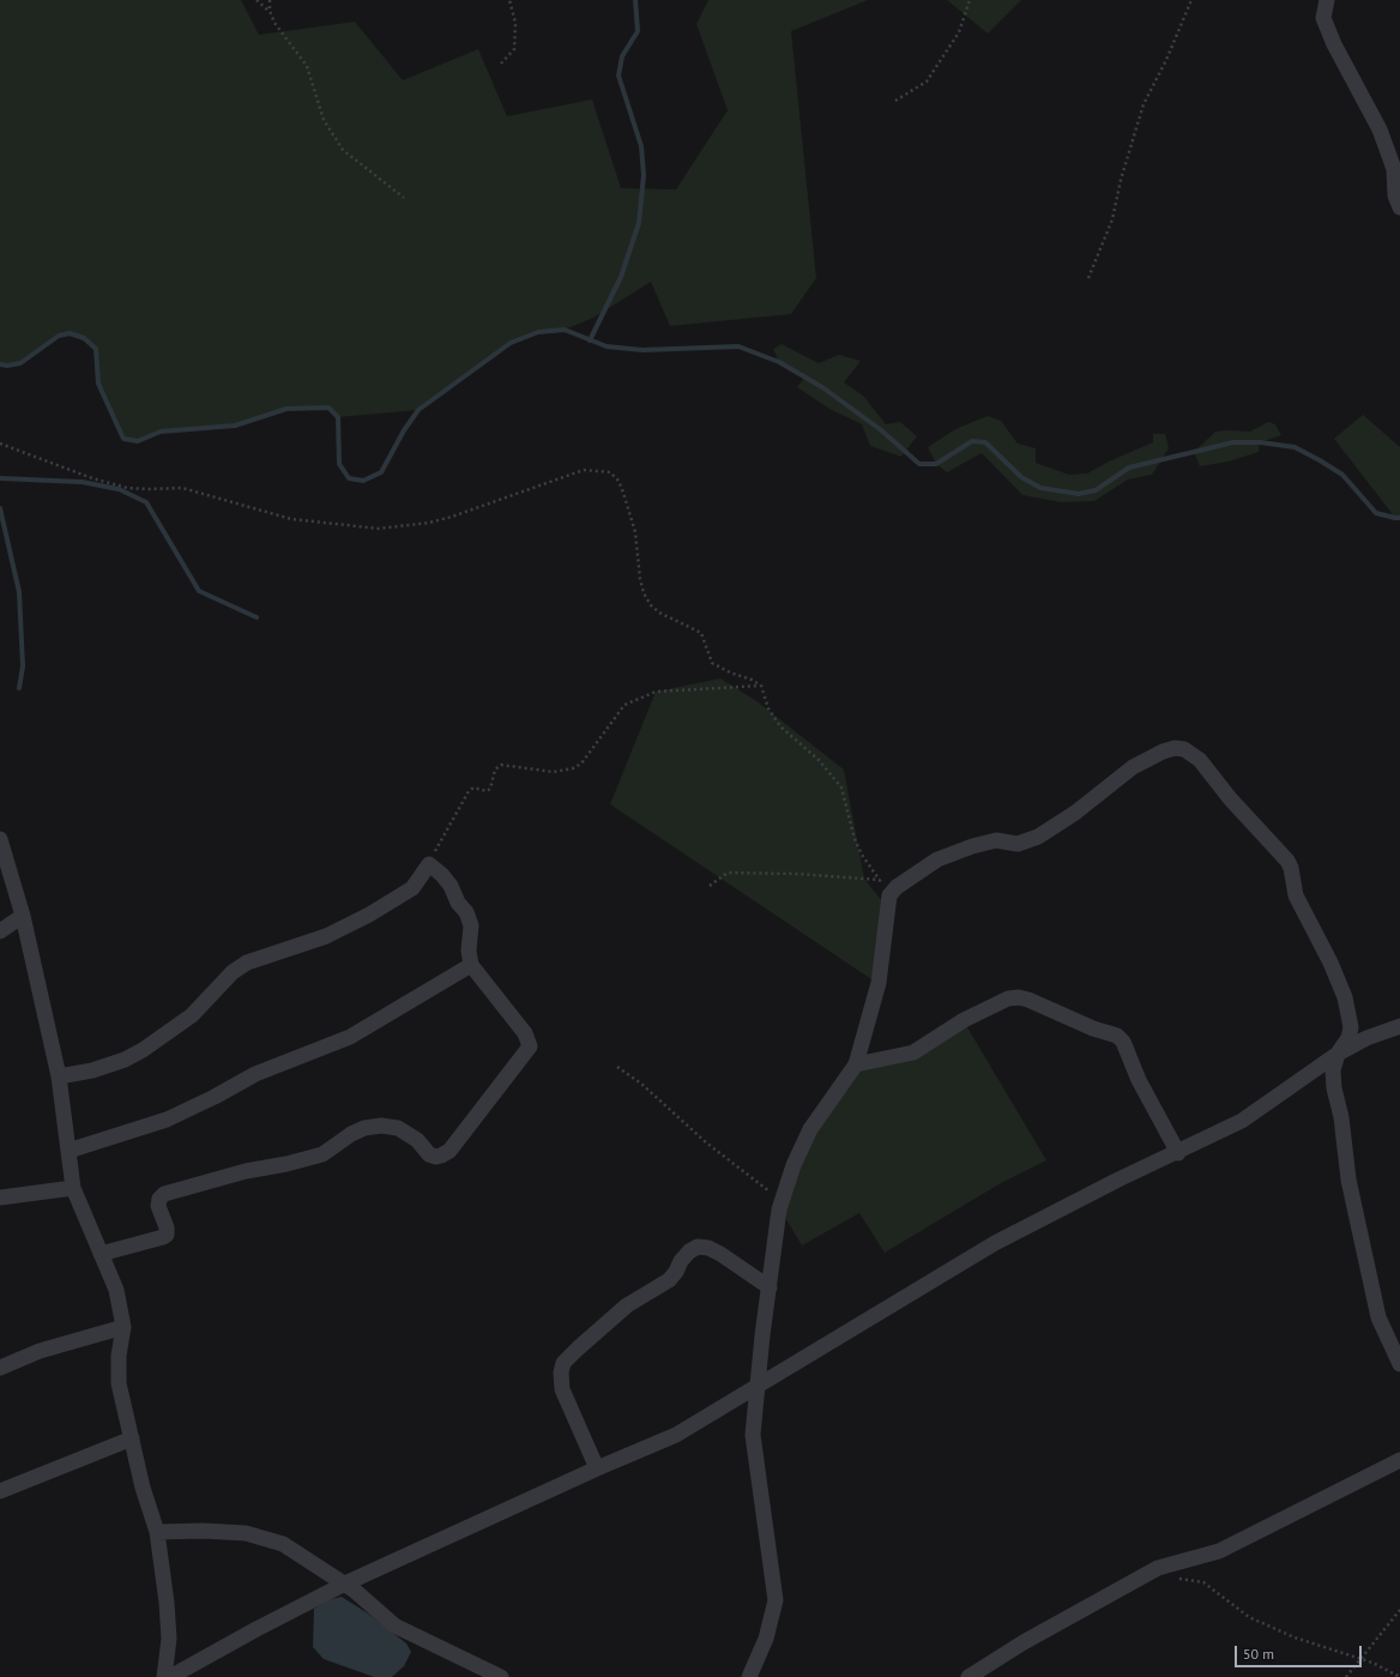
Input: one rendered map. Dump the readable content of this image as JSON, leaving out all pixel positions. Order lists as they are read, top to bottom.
{
  "scale_bar": "50 m"
}
